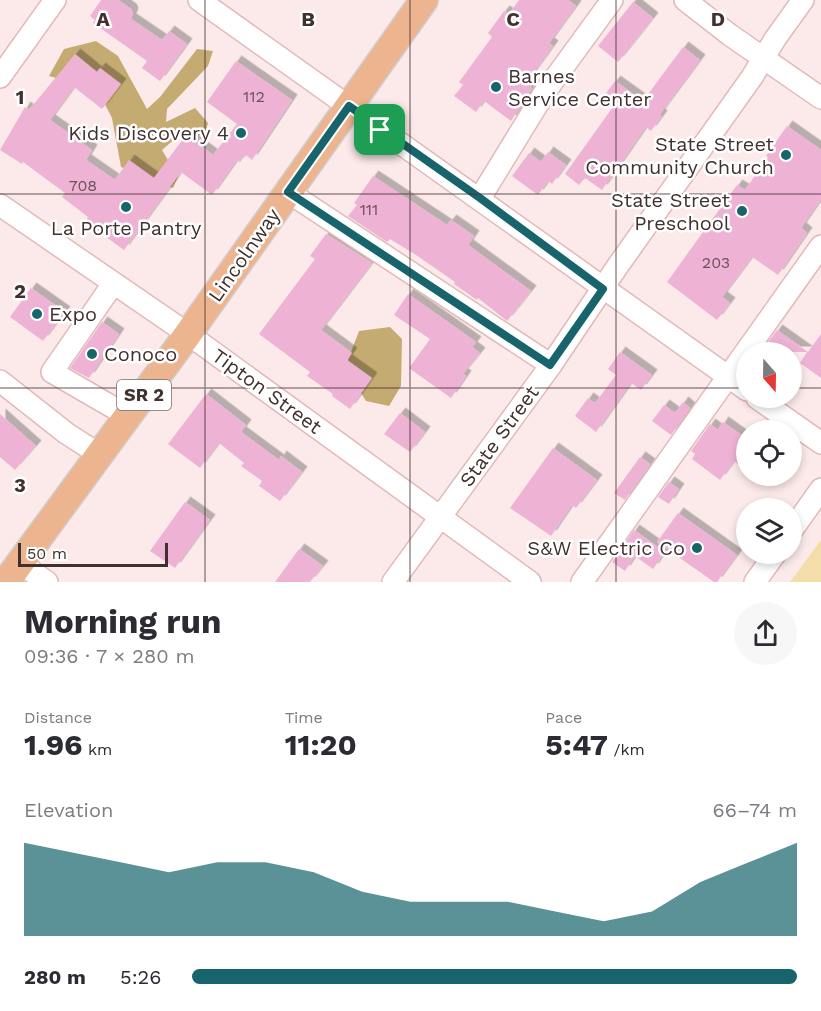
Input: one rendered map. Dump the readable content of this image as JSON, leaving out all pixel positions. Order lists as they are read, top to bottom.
{
  "streets": {
    "main road": ["Lincolnway", "SR 2"],
    "street": ["Tipton Street", "State Street"]
  },
  "crossings": [
    ["Lincolnway", "Tipton Street"],
    ["Lincolnway", "SR 2"],
    ["Tipton Street", "SR 2"],
    ["Tipton Street", "State Street"]
  ],
  "places": [
    "Barnes Service Center",
    "Kids Discovery 4",
    "State Street Community Church",
    "La Porte Pantry",
    "State Street Preschool",
    "Expo",
    "Conoco",
    "S&W Electric Co"
  ],
  "house_numbers": [
    "112",
    "708",
    "111",
    "203"
  ],
  "scale_bar": "50 m",
  "north": "bottom",
  "page": {
    "scale": "50 m",
    "heading": ["Morning run", "09:36 · 7 × 280 m"],
    "stats": [
      ["Distance", "1.96 km"],
      ["Time", "11:20"],
      ["Pace", "5:47 /km"]
    ],
    "chart": ["Elevation", "66–74 m"],
    "list": [
      {
        "name": "280 m",
        "note": "5:26"
      }
    ]
  },
  "grid": {
    "columns": [
      "A",
      "B",
      "C",
      "D"
    ],
    "rows": ["1", "2", "3"]
  }
}
